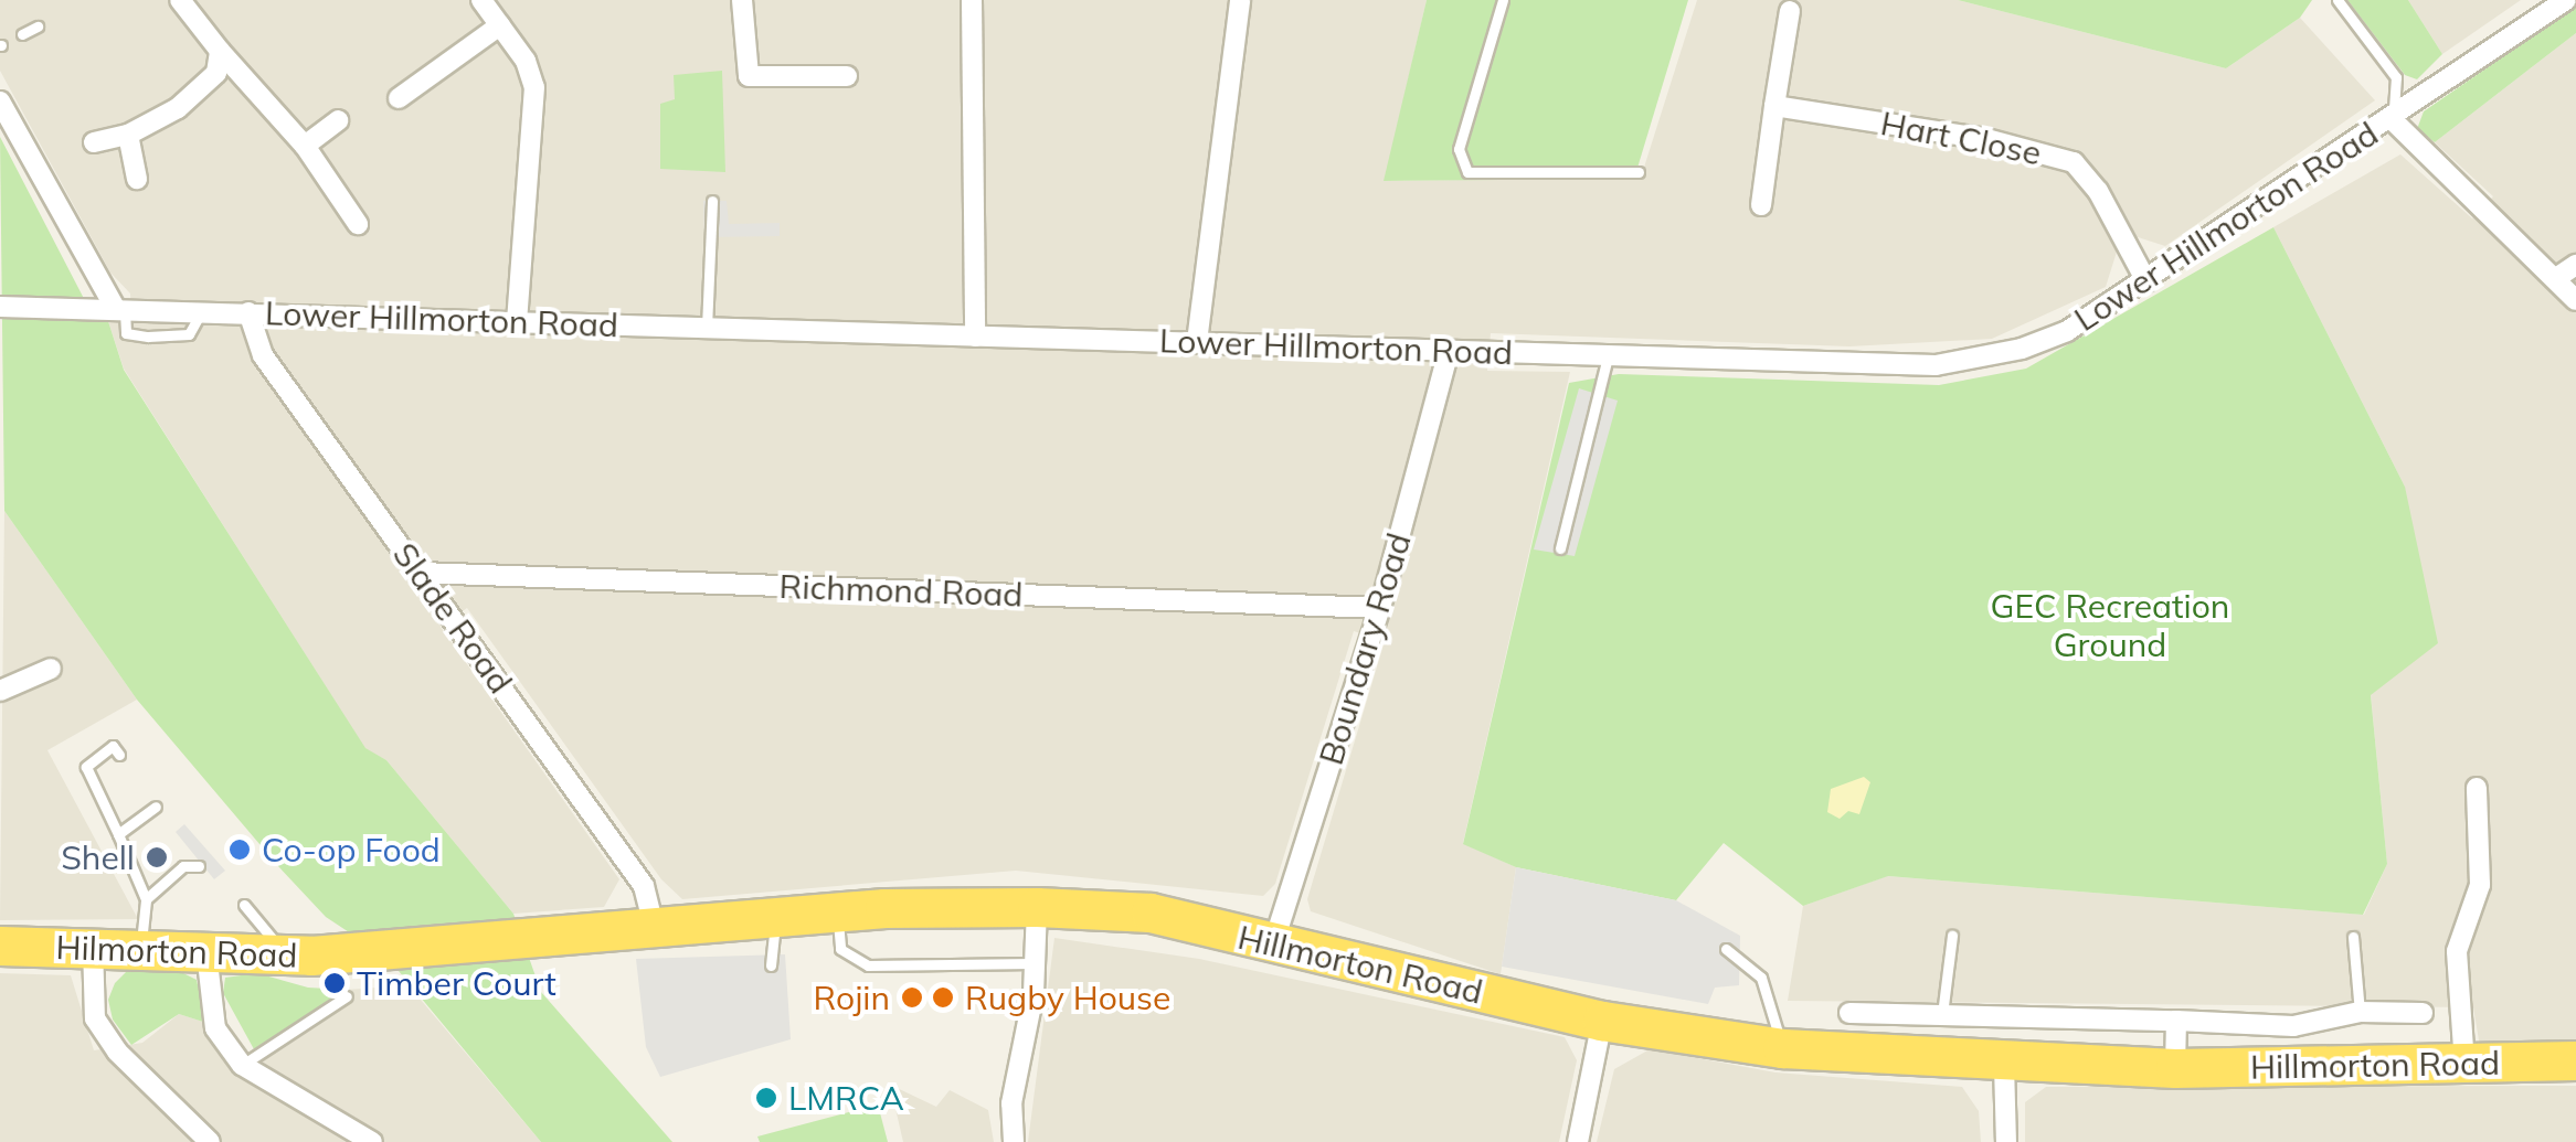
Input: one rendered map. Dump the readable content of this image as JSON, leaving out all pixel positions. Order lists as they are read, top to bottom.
{
  "streets": {
    "highway": ["Hilmorton Road", "Hillmorton Road"],
    "street": [
      "Hart Close",
      "Lower Hillmorton Road",
      "Richmond Road",
      "Slade Road",
      "Boundary Road"
    ]
  },
  "crossings": [
    ["Hart Close", "Lower Hillmorton Road"],
    ["Lower Hillmorton Road", "Slade Road"],
    ["Lower Hillmorton Road", "Boundary Road"],
    ["Richmond Road", "Slade Road"],
    ["Richmond Road", "Boundary Road"],
    ["Slade Road", "Hillmorton Road"],
    ["Boundary Road", "Hillmorton Road"],
    ["Hilmorton Road", "Hillmorton Road"]
  ],
  "parks": ["GEC Recreation Ground"],
  "places": [
    "Co-op Food",
    "Shell",
    "Timber Court",
    "Rojin",
    "Rugby House",
    "LMRCA"
  ]
}
